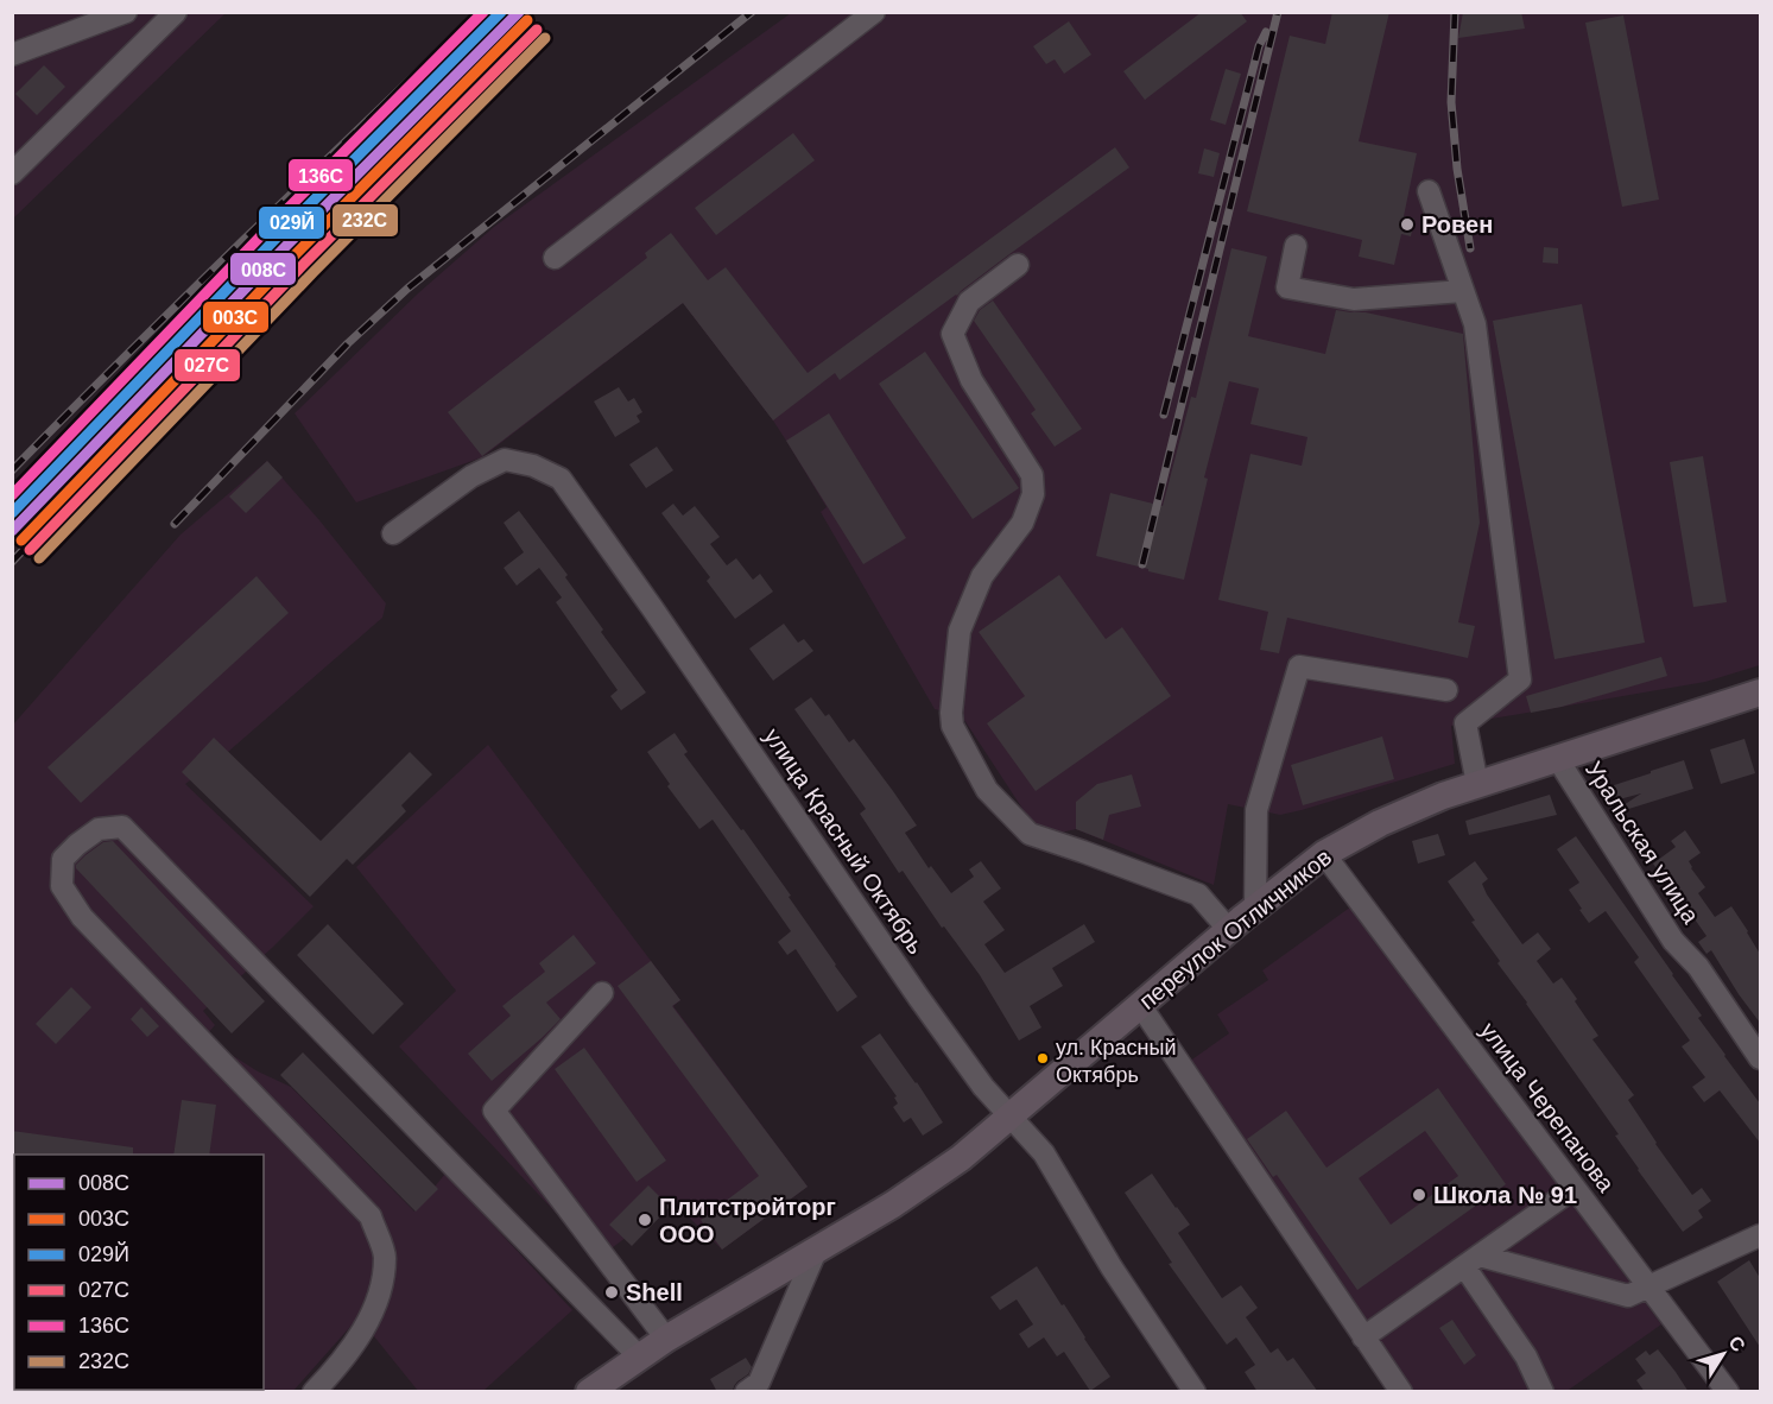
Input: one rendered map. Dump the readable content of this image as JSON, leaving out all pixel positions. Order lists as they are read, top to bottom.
{
  "streets": {
    "main road": ["переулок Отличников"],
    "street": ["улица Красный Октябрь", "Уральская улица", "улица Черепанова"]
  },
  "crossings": [
    ["улица Красный Октябрь", "переулок Отличников"],
    ["Уральская улица", "переулок Отличников"],
    ["переулок Отличников", "улица Черепанова"]
  ],
  "places": [
    "Ровен",
    "ул. Красный Октябрь",
    "Школа № 91",
    "Плитстройторг ООО",
    "Shell"
  ],
  "lines": [
    "transit line 008С",
    "transit line 029Й",
    "transit line 136С",
    "transit line 003С",
    "transit line 027С",
    "transit line 232C"
  ],
  "legend": [
    "008С",
    "003С",
    "029Й",
    "027С",
    "136С",
    "232C"
  ],
  "north": "top right"
}
